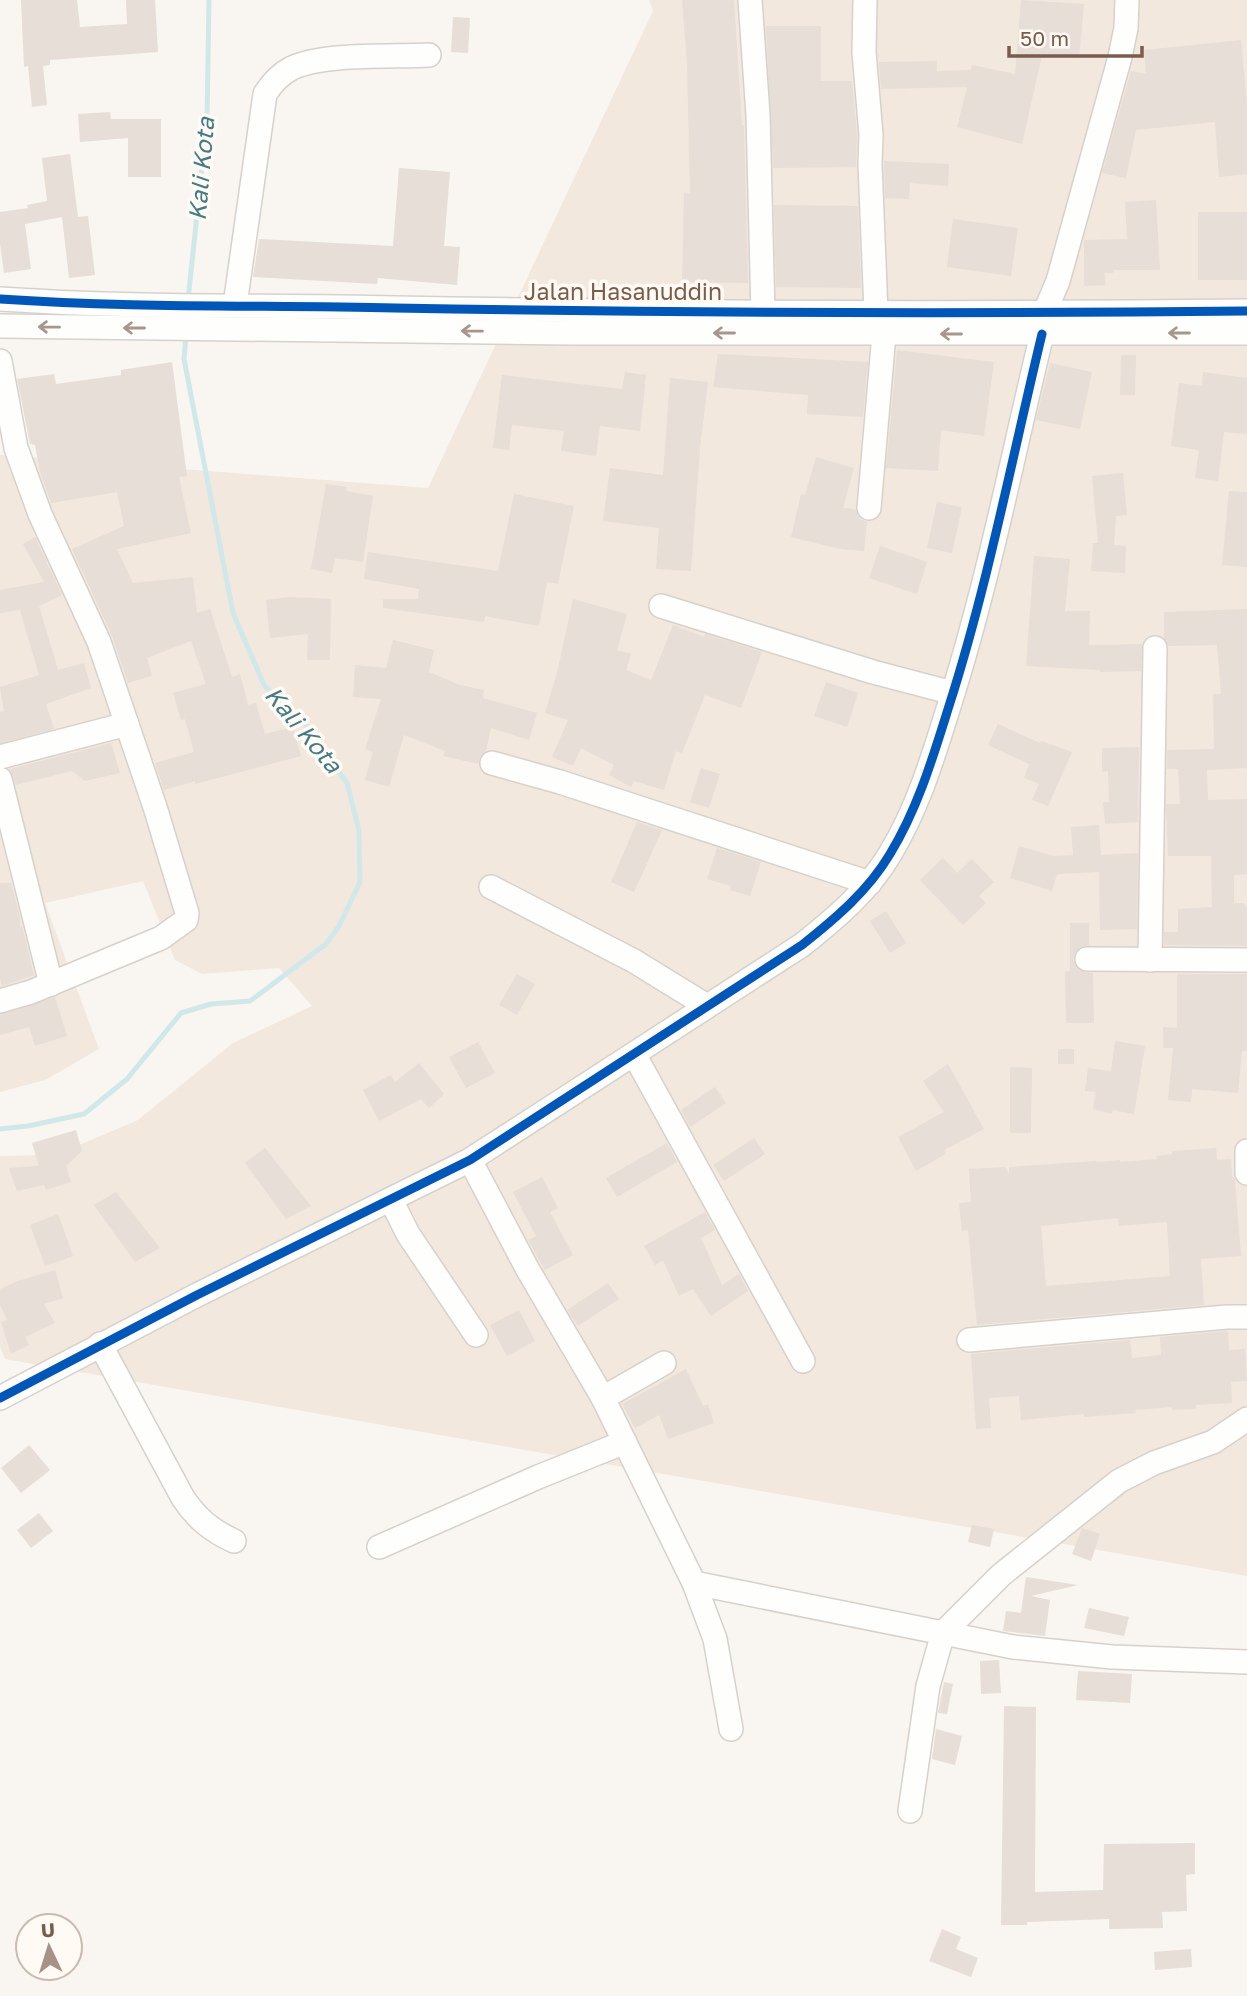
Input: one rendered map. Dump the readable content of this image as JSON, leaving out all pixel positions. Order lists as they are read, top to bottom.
{
  "streets": {
    "street": ["Jalan Hasanuddin"]
  },
  "water": ["Kali Kota"],
  "scale_bar": "50 m",
  "north": "top"
}
